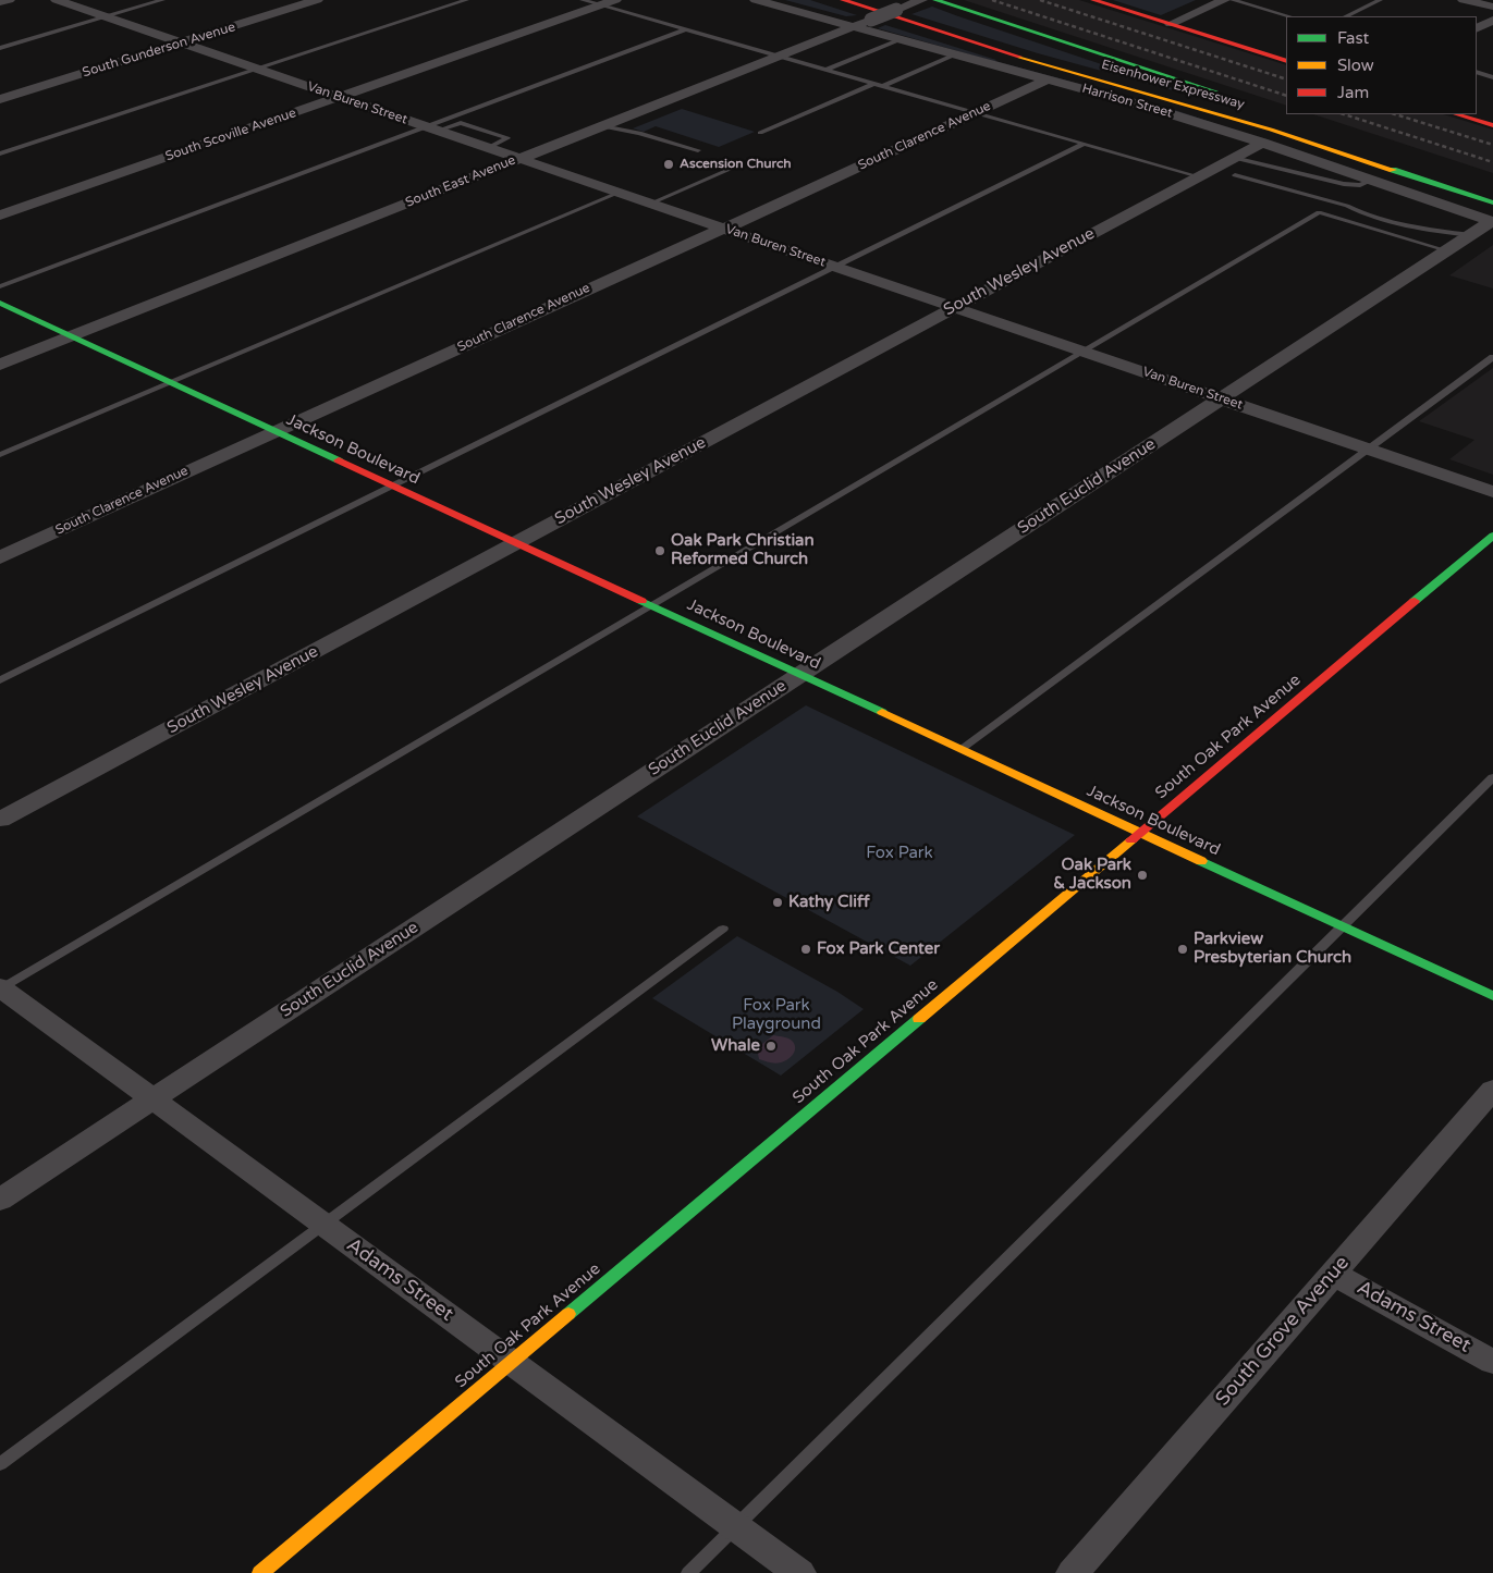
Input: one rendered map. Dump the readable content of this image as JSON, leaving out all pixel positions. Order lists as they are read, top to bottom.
{
  "streets": {
    "main road": ["Eisenhower Expressway", "Jackson Boulevard", "South Oak Park Avenue"],
    "street": [
      "South Gunderson Avenue",
      "Harrison Street",
      "Van Buren Street",
      "South Scoville Avenue",
      "South Clarence Avenue",
      "South East Avenue",
      "South Wesley Avenue",
      "South Euclid Avenue",
      "Adams Street",
      "South Grove Avenue"
    ]
  },
  "crossings": [
    ["South Gunderson Avenue", "Van Buren Street"],
    ["Eisenhower Expressway", "Harrison Street"],
    ["Eisenhower Expressway", "South Euclid Avenue"],
    ["Harrison Street", "South Clarence Avenue"],
    ["Harrison Street", "South East Avenue"],
    ["Harrison Street", "South Wesley Avenue"],
    ["Harrison Street", "South Euclid Avenue"],
    ["Van Buren Street", "South Scoville Avenue"],
    ["Van Buren Street", "South Clarence Avenue"],
    ["Van Buren Street", "South East Avenue"],
    ["Van Buren Street", "South Wesley Avenue"],
    ["Van Buren Street", "South Euclid Avenue"],
    ["South Clarence Avenue", "Jackson Boulevard"],
    ["South East Avenue", "Jackson Boulevard"],
    ["South Wesley Avenue", "Jackson Boulevard"],
    ["Jackson Boulevard", "South Euclid Avenue"],
    ["Jackson Boulevard", "South Oak Park Avenue"],
    ["South Euclid Avenue", "Adams Street"],
    ["South Oak Park Avenue", "Adams Street"],
    ["Adams Street", "South Grove Avenue"]
  ],
  "parks": ["Fox Park", "Fox Park Playground"],
  "places": [
    "Ascension Church",
    "Oak Park Christian Reformed Church",
    "Oak Park & Jackson",
    "Kathy Cliff",
    "Fox Park Center",
    "Parkview Presbyterian Church",
    "Whale"
  ],
  "legend": ["Fast", "Slow", "Jam"]
}
